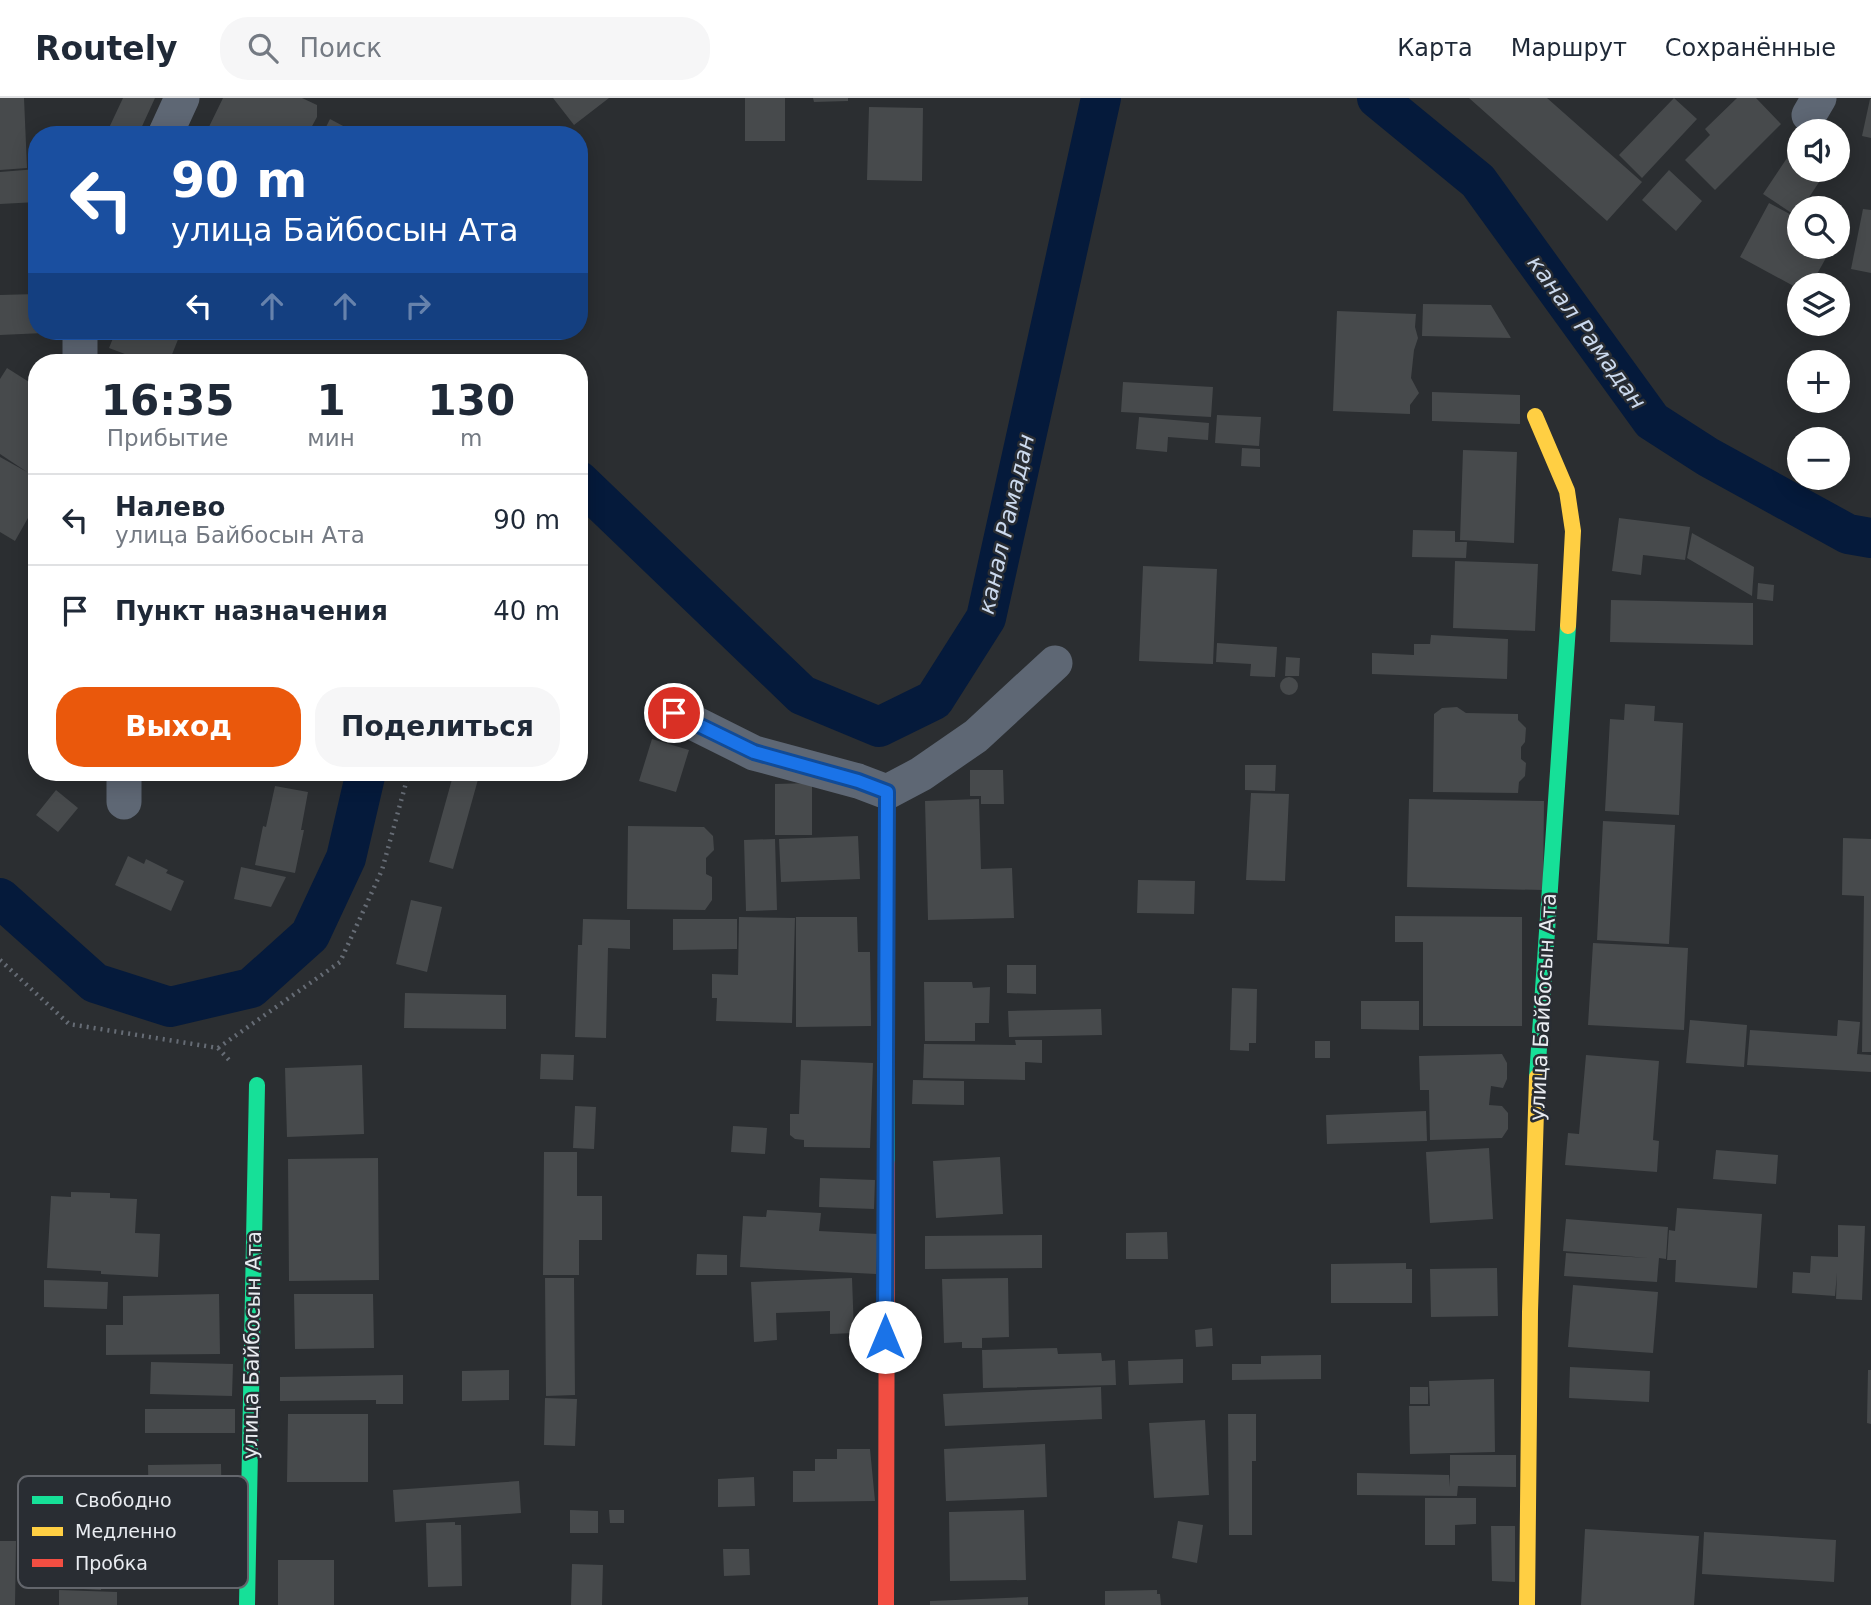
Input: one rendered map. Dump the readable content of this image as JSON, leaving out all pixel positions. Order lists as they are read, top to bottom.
{
  "streets": {
    "street": ["улица Байбосын Ата"]
  },
  "water": ["канал Рамадан"],
  "legend": ["Свободно", "Медленно", "Пробка"],
  "page": {
    "header": "Routely",
    "search": "Поиск",
    "nav": ["Карта", "Маршрут", "Сохранённые"],
    "map_buttons": ["+", "−"],
    "turn": ["90 m", "улица Байбосын Ата"],
    "eta": [
      "16:35",
      "Прибытие",
      "1",
      "мин",
      "130",
      "m"
    ],
    "list": [
      {
        "name": "Налево",
        "note": "улица Байбосын Ата",
        "value": "90 m"
      },
      {
        "name": "Пункт назначения",
        "value": "40 m"
      }
    ],
    "buttons": ["Выход", "Поделиться"]
  }
}
